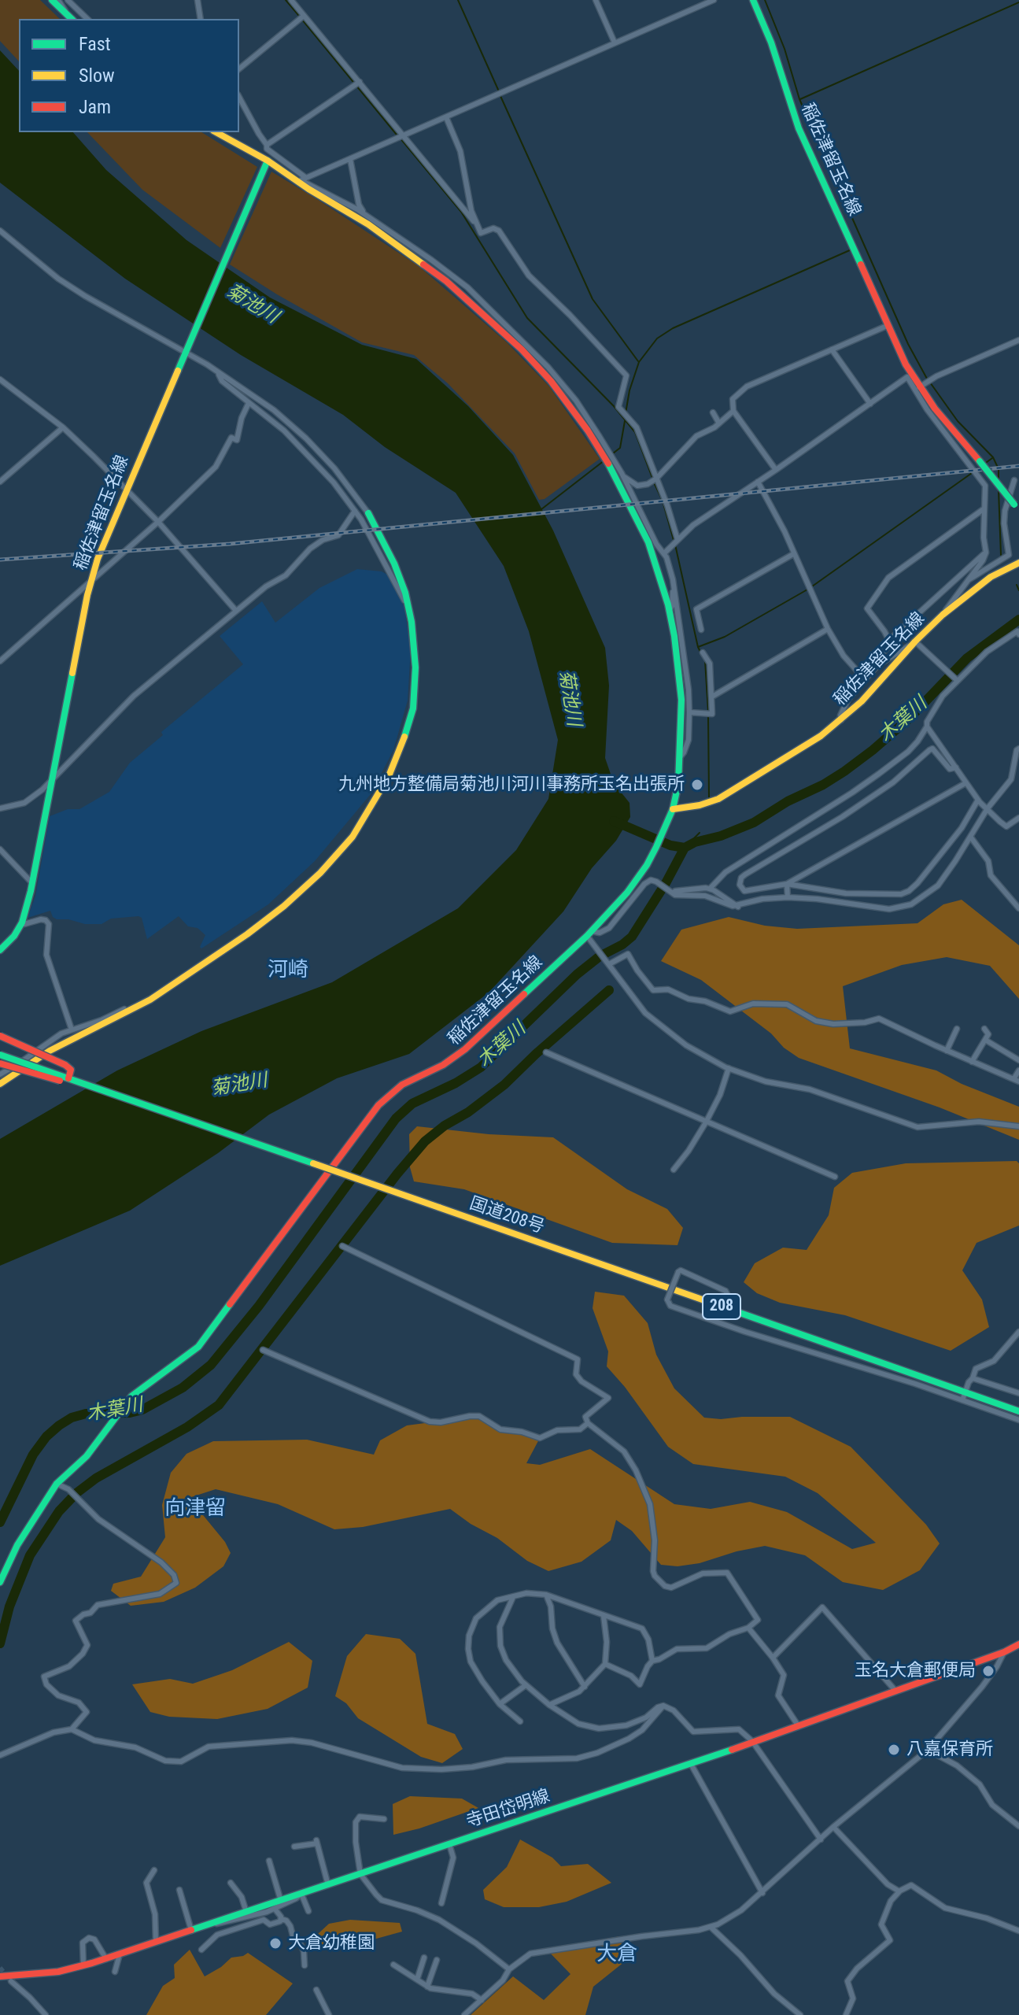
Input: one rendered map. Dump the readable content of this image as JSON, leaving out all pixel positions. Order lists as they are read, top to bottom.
{
  "streets": {
    "main road": [
      "稲佐津留玉名線",
      "国道208号",
      "208",
      "寺田岱明線"
    ]
  },
  "districts": ["河崎", "向津留", "大倉"],
  "water": ["菊池川", "木葉川"],
  "places": [
    "九州地方整備局菊池川河川事務所玉名出張所",
    "玉名大倉郵便局",
    "八嘉保育所",
    "大倉幼稚園"
  ],
  "legend": ["Fast", "Slow", "Jam"]
}
